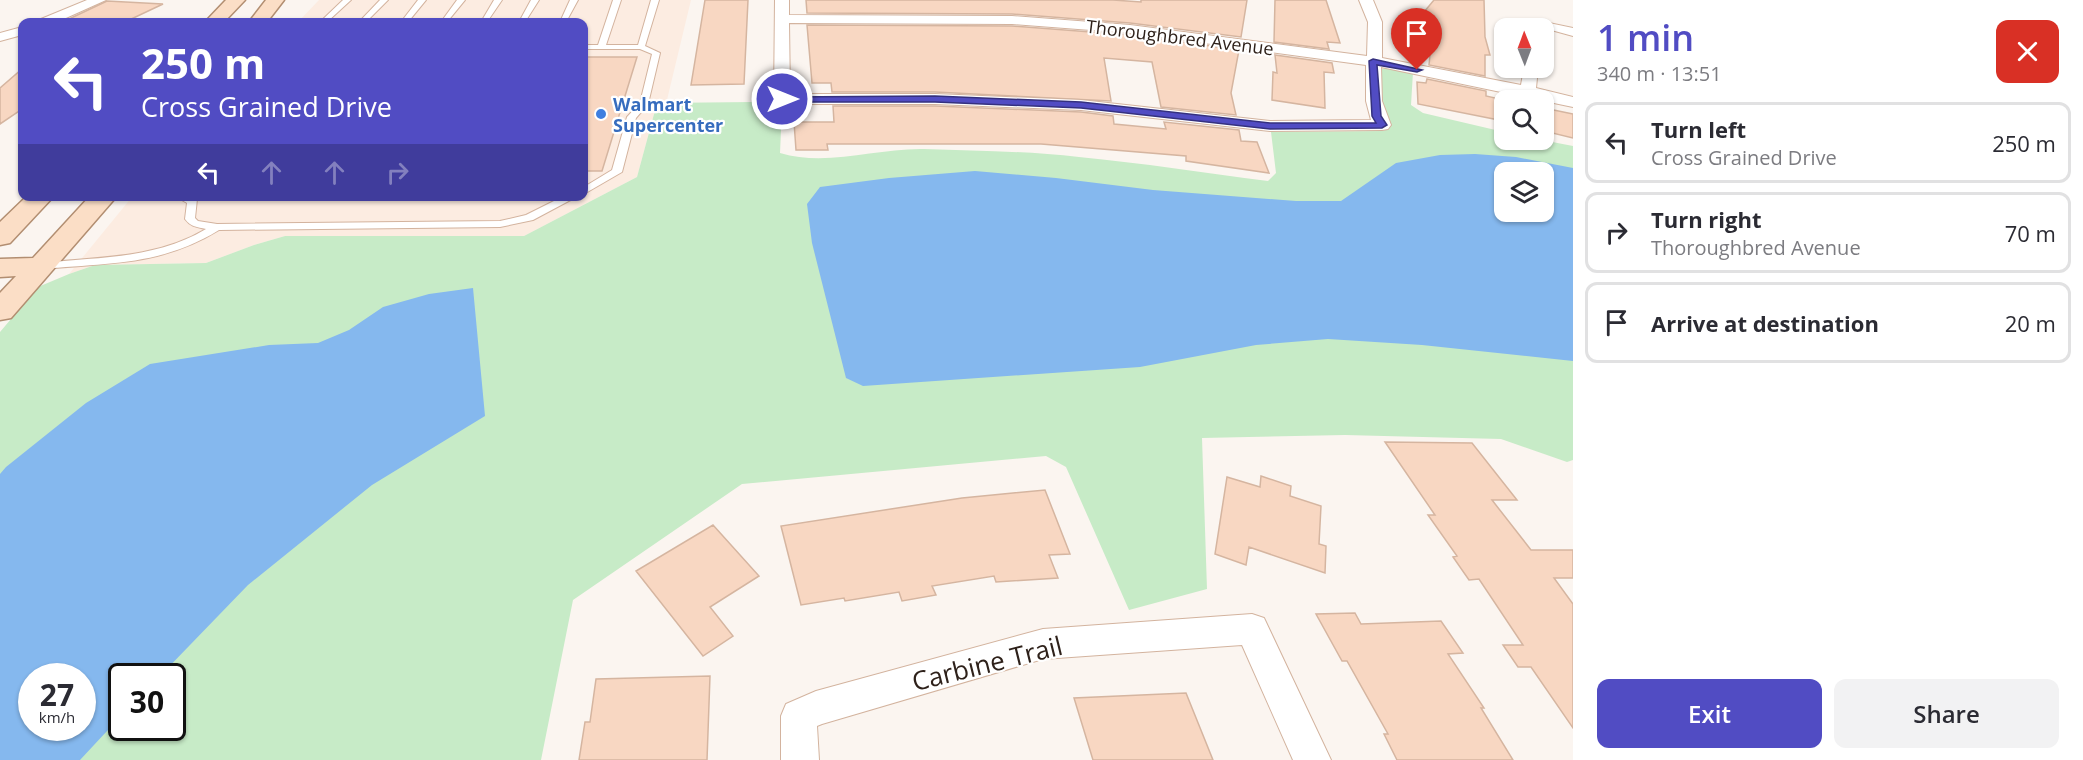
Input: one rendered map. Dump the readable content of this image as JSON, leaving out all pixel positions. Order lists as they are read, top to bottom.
{
  "streets": {
    "street": ["Thoroughbred Avenue", "Carbine Trail"]
  },
  "places": ["Walmart Supercenter"],
  "north": "top",
  "page": {
    "heading": ["1 min", "340 m · 13:51"],
    "turn": ["250 m", "Cross Grained Drive"],
    "list": [
      {
        "name": "Turn left",
        "note": "Cross Grained Drive",
        "value": "250 m"
      },
      {
        "name": "Turn right",
        "note": "Thoroughbred Avenue",
        "value": "70 m"
      },
      {
        "name": "Arrive at destination",
        "value": "20 m"
      }
    ],
    "speed": "27 km/h",
    "limit": "30",
    "buttons": ["Exit", "Share"]
  }
}
